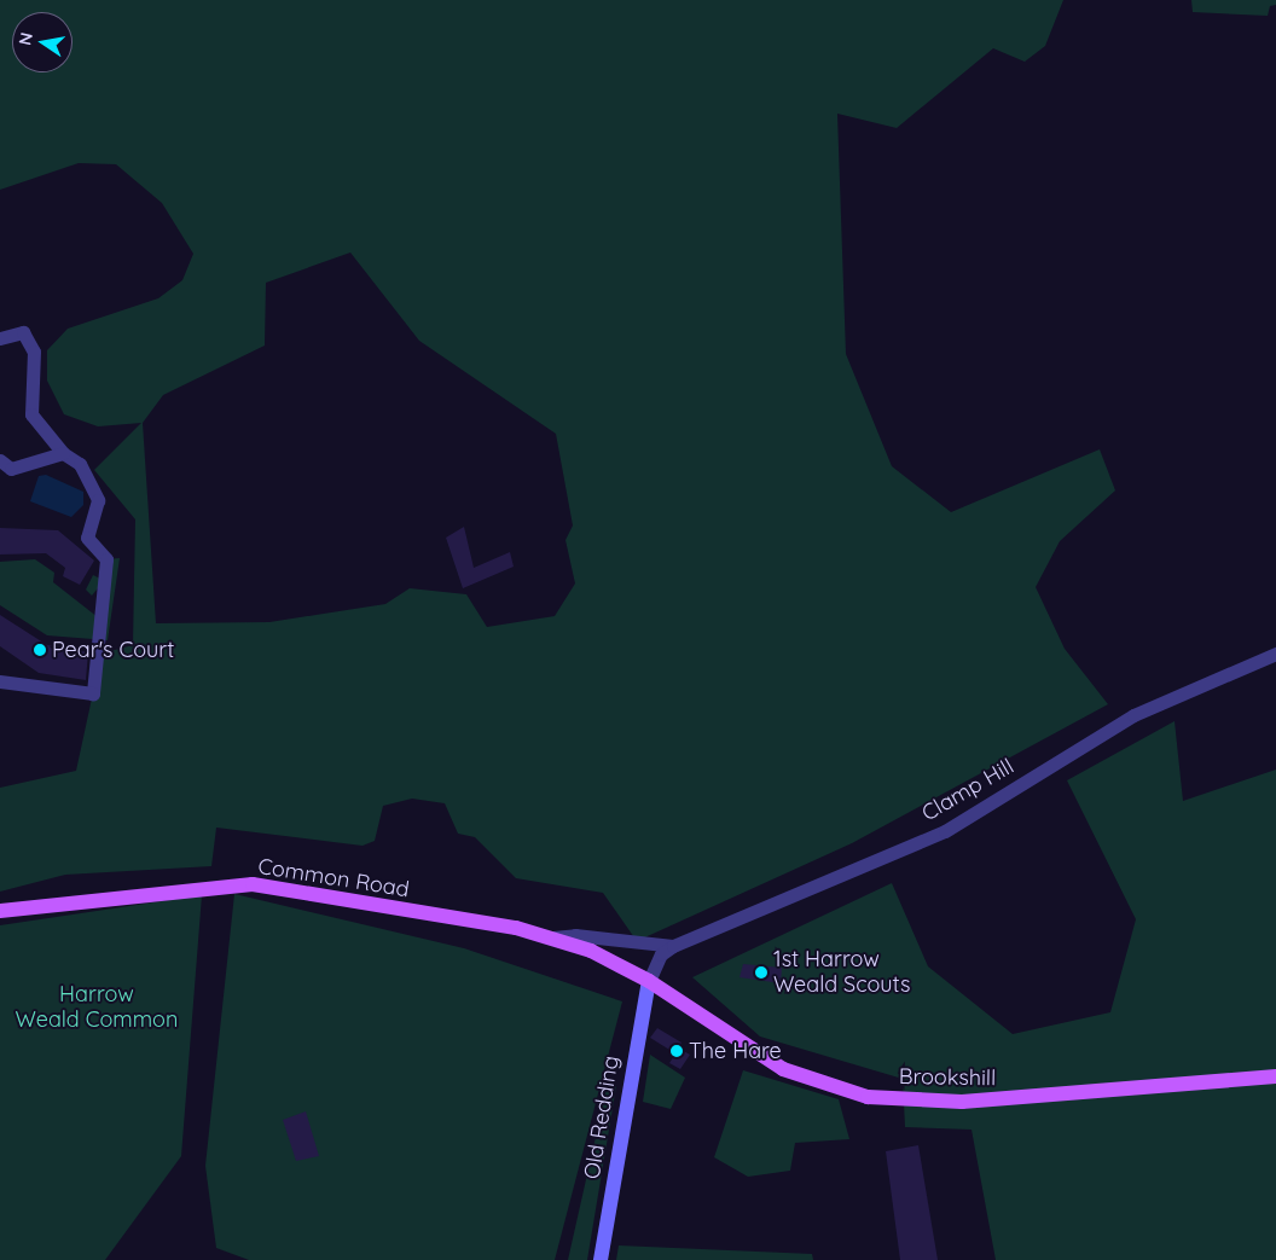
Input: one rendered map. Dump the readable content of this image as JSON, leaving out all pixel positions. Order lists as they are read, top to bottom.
{
  "streets": {
    "main road": ["Common Road", "Brookshill"],
    "street": ["Clamp Hill", "Old Redding"]
  },
  "crossings": [
    ["Clamp Hill", "Common Road"],
    ["Clamp Hill", "Brookshill"],
    ["Clamp Hill", "Old Redding"],
    ["Common Road", "Brookshill"],
    ["Common Road", "Old Redding"],
    ["Brookshill", "Old Redding"]
  ],
  "parks": ["Harrow Weald Common"],
  "places": ["Pear's Court", "1st Harrow Weald Scouts", "The Hare"],
  "north": "left"
}
